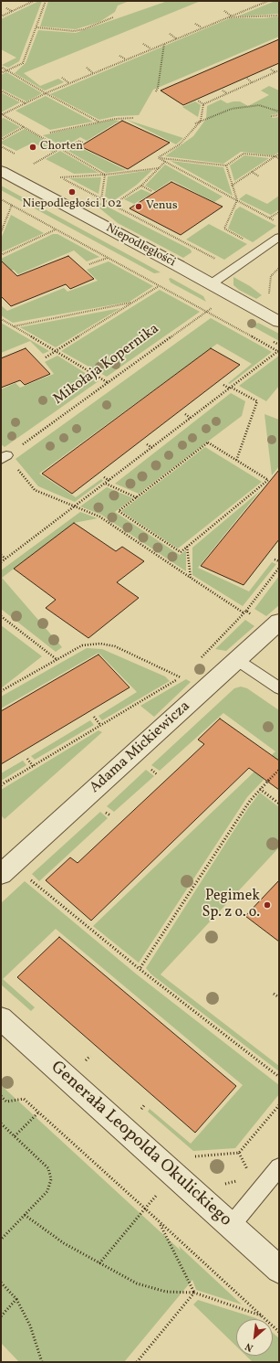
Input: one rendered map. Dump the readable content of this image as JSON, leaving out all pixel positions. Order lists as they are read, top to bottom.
{
  "streets": {
    "street": ["Niepodległości", "Adama Mickiewicza", "Generała Leopolda Okulickiego"],
    "path": ["Mikołaja Kopernika"]
  },
  "crossings": [
    ["Niepodległości", "Mikołaja Kopernika"]
  ],
  "places": [
    "Chorten",
    "Niepodległości I 02",
    "Venus",
    "Pegimek Sp. z o. o."
  ],
  "north": "bottom left"
}
